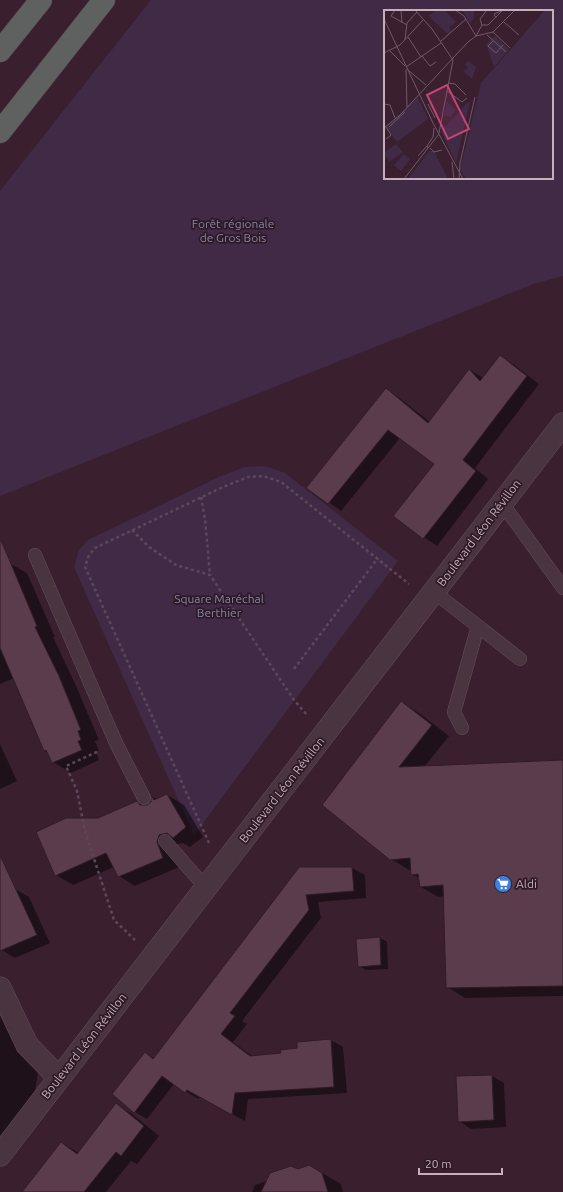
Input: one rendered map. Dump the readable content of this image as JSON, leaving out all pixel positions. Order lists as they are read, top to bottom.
{
  "streets": {
    "street": ["Boulevard Léon Révillon"]
  },
  "parks": ["Forêt régionale de Gros Bois", "Square Maréchal Berthier"],
  "places": {
    "supermarket": ["Aldi"]
  },
  "scale_bar": "20 m"
}
